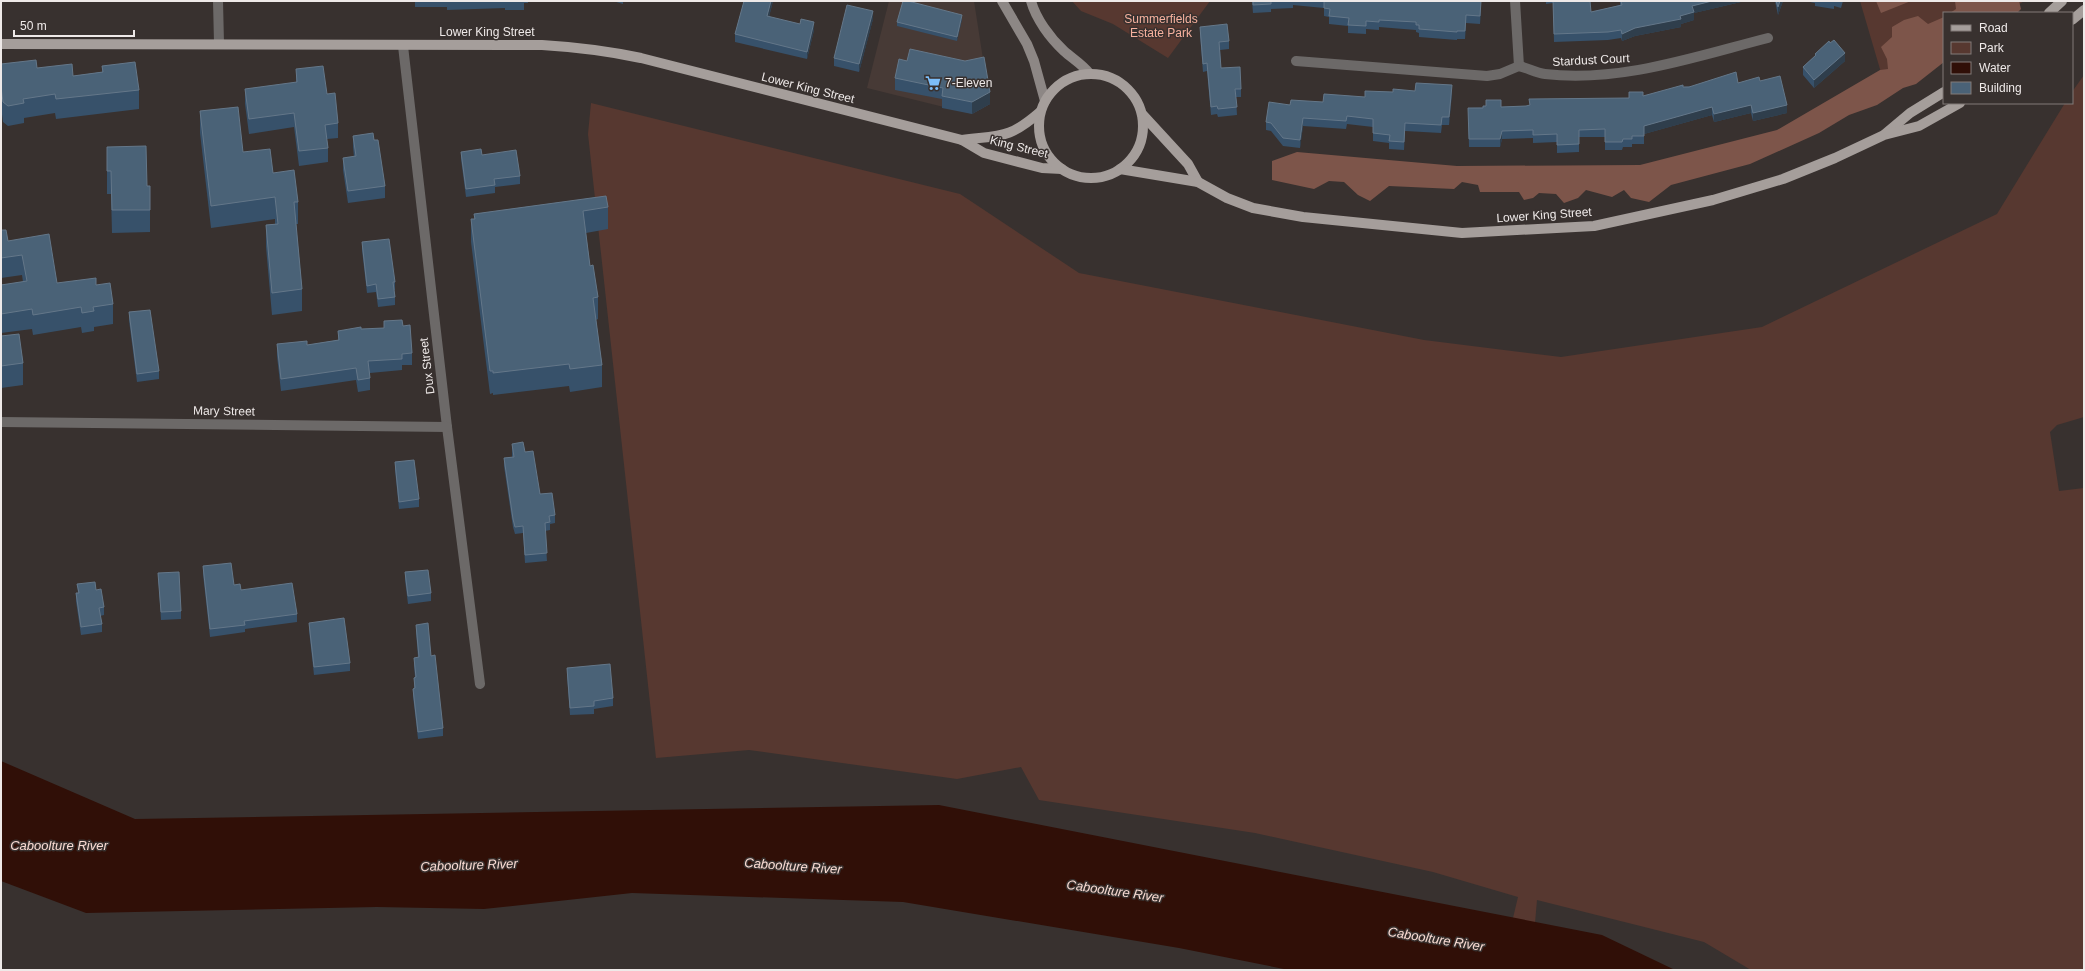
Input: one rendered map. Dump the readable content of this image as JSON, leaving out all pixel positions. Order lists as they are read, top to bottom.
{
  "streets": {
    "main road": ["Lower King Street", "King Street"],
    "street": ["Stardust Court", "Dux Street", "Mary Street"]
  },
  "crossings": [
    ["Lower King Street", "King Street"],
    ["Lower King Street", "Dux Street"],
    ["Dux Street", "Mary Street"]
  ],
  "water": ["Caboolture River"],
  "parks": ["Summerfields Estate Park"],
  "places": {
    "supermarket": ["7-Eleven"]
  },
  "legend": [
    "Road",
    "Park",
    "Water",
    "Building"
  ],
  "scale_bar": "50 m"
}
